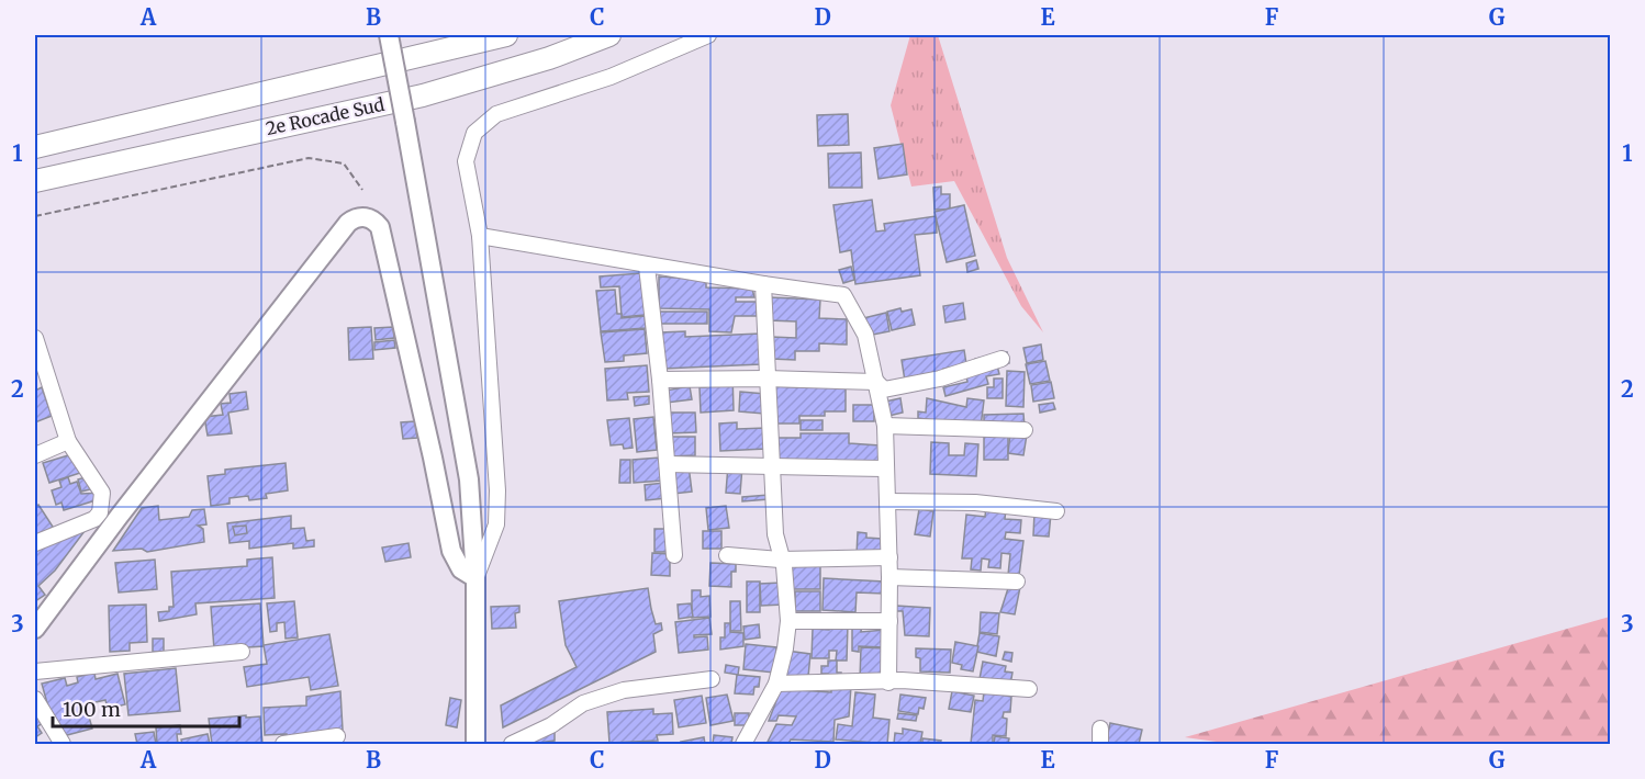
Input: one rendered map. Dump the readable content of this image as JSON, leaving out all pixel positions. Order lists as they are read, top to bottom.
{
  "streets": {
    "highway": ["2e Rocade Sud"]
  },
  "scale_bar": "100 m",
  "grid": {
    "columns": [
      "A",
      "B",
      "C",
      "D",
      "E",
      "F",
      "G"
    ],
    "rows": ["1", "2", "3"]
  }
}
